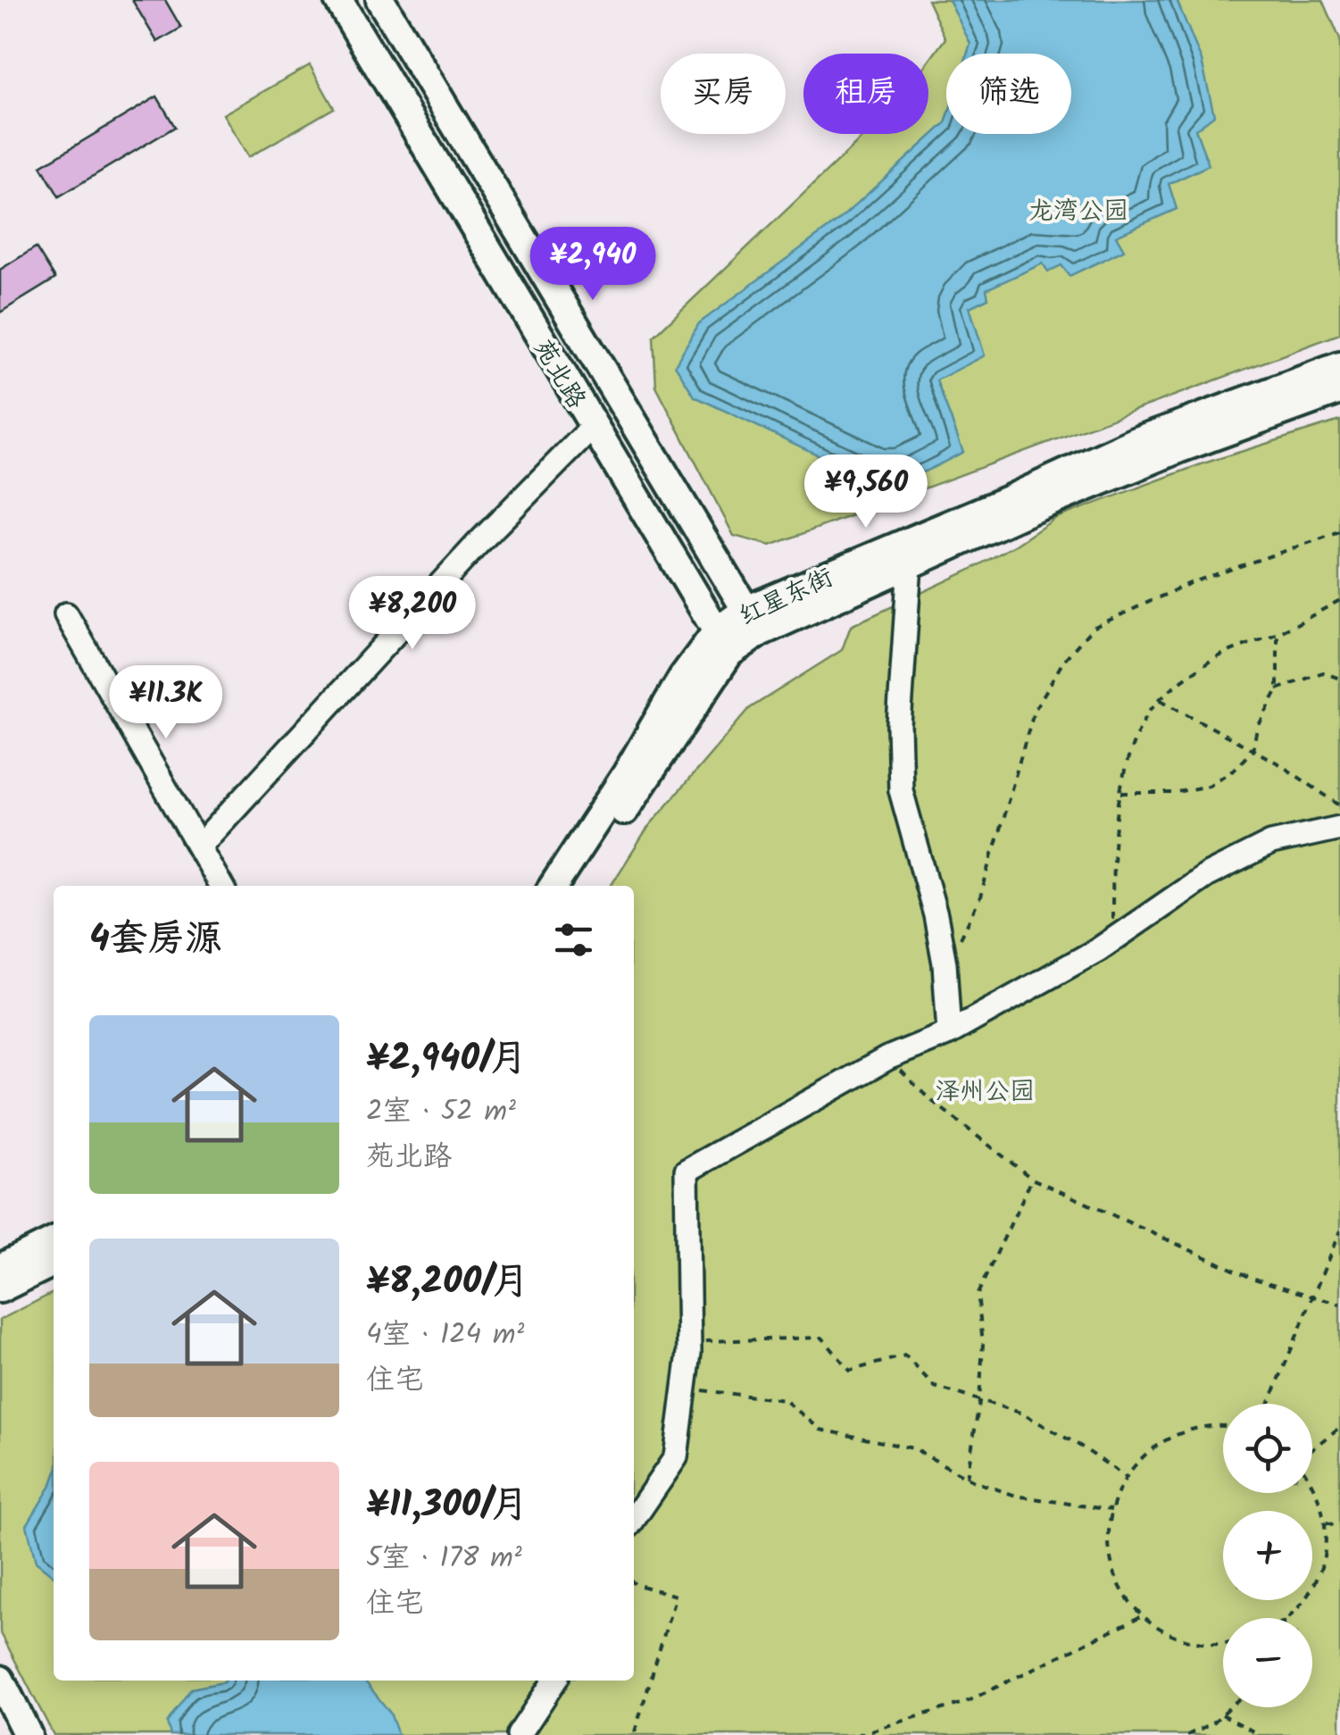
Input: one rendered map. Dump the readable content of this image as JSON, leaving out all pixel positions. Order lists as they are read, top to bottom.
{
  "streets": {
    "main road": ["苑北路", "红星东街"]
  },
  "crossings": [
    ["苑北路", "红星东街"]
  ],
  "parks": ["龙湾公园", "泽州公园"],
  "page": {
    "chip": ["买房", "租房", "筛选"],
    "price": [
      "¥2,940",
      "¥9,560",
      "¥8,200",
      "¥11.3K"
    ],
    "heading": "4套房源",
    "list": [
      {
        "name": "¥2,940/月",
        "note": "2室 · 52 m² · 苑北路"
      },
      {
        "name": "¥8,200/月",
        "note": "4室 · 124 m² · 住宅"
      },
      {
        "name": "¥11,300/月",
        "note": "5室 · 178 m² · 住宅"
      }
    ],
    "map_buttons": ["+", "−"]
  }
}
